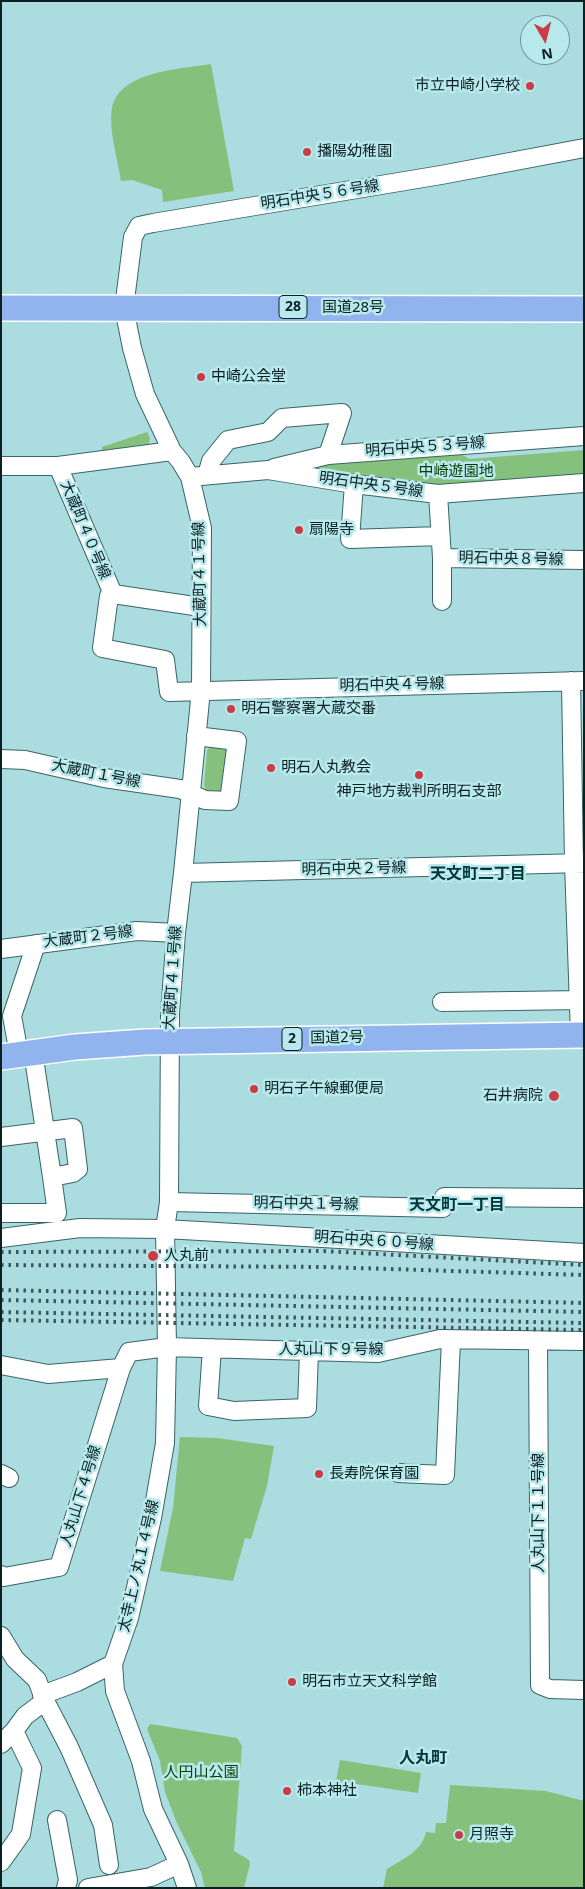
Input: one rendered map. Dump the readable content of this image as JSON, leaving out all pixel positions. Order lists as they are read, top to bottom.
{
  "streets": {
    "highway": [
      "28",
      "国道28号",
      "国道2号",
      "2"
    ],
    "street": [
      "明石中央５６号線",
      "明石中央５３号線",
      "明石中央５号線",
      "大蔵町４０号線",
      "明石中央８号線",
      "大蔵町４１号線",
      "明石中央４号線",
      "大蔵町１号線",
      "明石中央２号線",
      "大蔵町２号線",
      "明石中央１号線",
      "明石中央６０号線",
      "人丸山下９号線",
      "人丸山下４号線",
      "人丸山下１１号線",
      "太寺上ノ丸１４号線"
    ]
  },
  "crossings": [
    ["明石中央５６号線", "国道28号"],
    ["明石中央５６号線", "大蔵町４１号線"],
    ["国道28号", "大蔵町４１号線"],
    ["明石中央５３号線", "明石中央５号線"],
    ["明石中央５号線", "明石中央８号線"],
    ["明石中央５号線", "大蔵町４１号線"],
    ["大蔵町４０号線", "大蔵町４１号線"],
    ["大蔵町４０号線", "明石中央４号線"],
    ["大蔵町４１号線", "明石中央４号線"],
    ["大蔵町４１号線", "大蔵町１号線"],
    ["大蔵町４１号線", "明石中央２号線"],
    ["大蔵町４１号線", "大蔵町２号線"],
    ["大蔵町４１号線", "国道2号"],
    ["大蔵町４１号線", "明石中央１号線"],
    ["大蔵町４１号線", "太寺上ノ丸１４号線"],
    ["明石中央１号線", "太寺上ノ丸１４号線"],
    ["明石中央６０号線", "太寺上ノ丸１４号線"],
    ["人丸山下９号線", "人丸山下４号線"],
    ["人丸山下９号線", "人丸山下１１号線"],
    ["人丸山下９号線", "太寺上ノ丸１４号線"]
  ],
  "districts": ["天文町二丁目", "天文町一丁目", "人丸町"],
  "parks": ["中崎遊園地", "人円山公園"],
  "places": [
    "市立中崎小学校",
    "播陽幼稚園",
    "中崎公会堂",
    "扇陽寺",
    "明石警察署大蔵交番",
    "明石人丸教会",
    "神戸地方裁判所明石支部",
    "明石子午線郵便局",
    "石井病院",
    "人丸前",
    "長寿院保育園",
    "明石市立天文科学館",
    "柿本神社",
    "月照寺"
  ],
  "north": "bottom"
}
